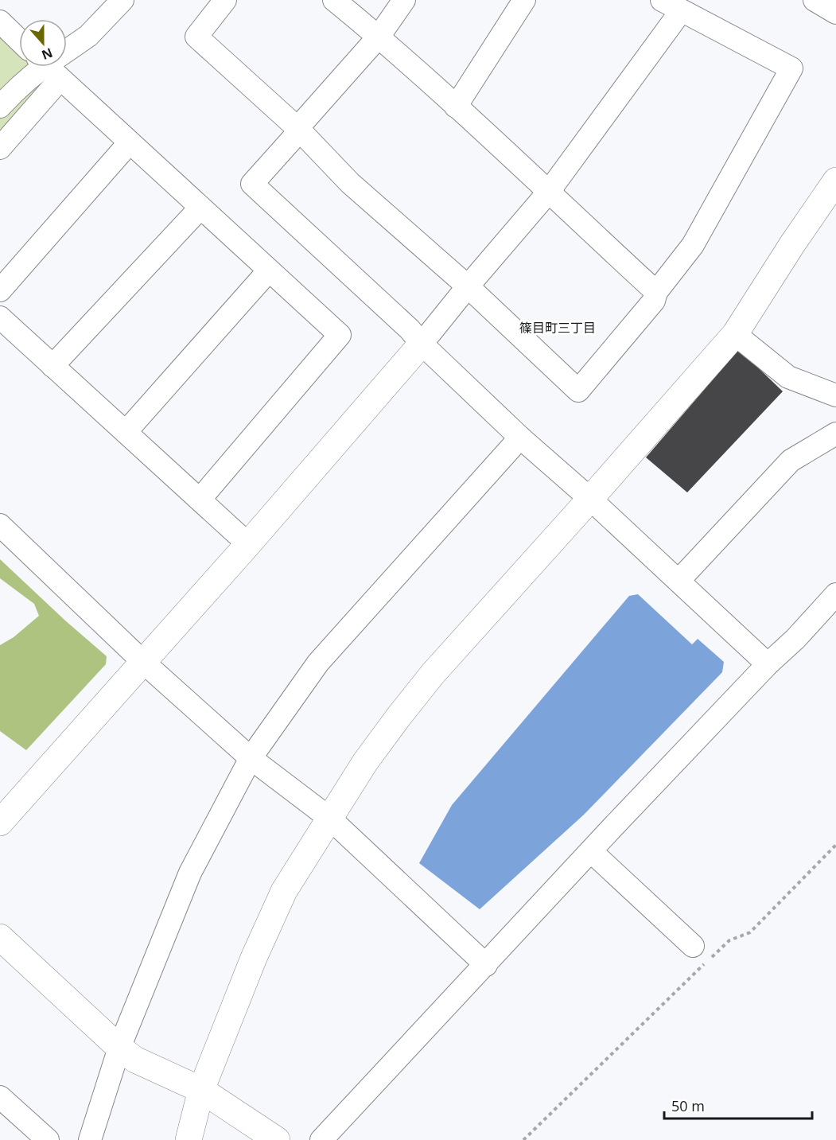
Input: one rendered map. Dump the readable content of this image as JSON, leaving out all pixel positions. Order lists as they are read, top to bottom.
{
  "districts": ["篠目町三丁目"],
  "scale_bar": "50 m",
  "north": "bottom"
}
